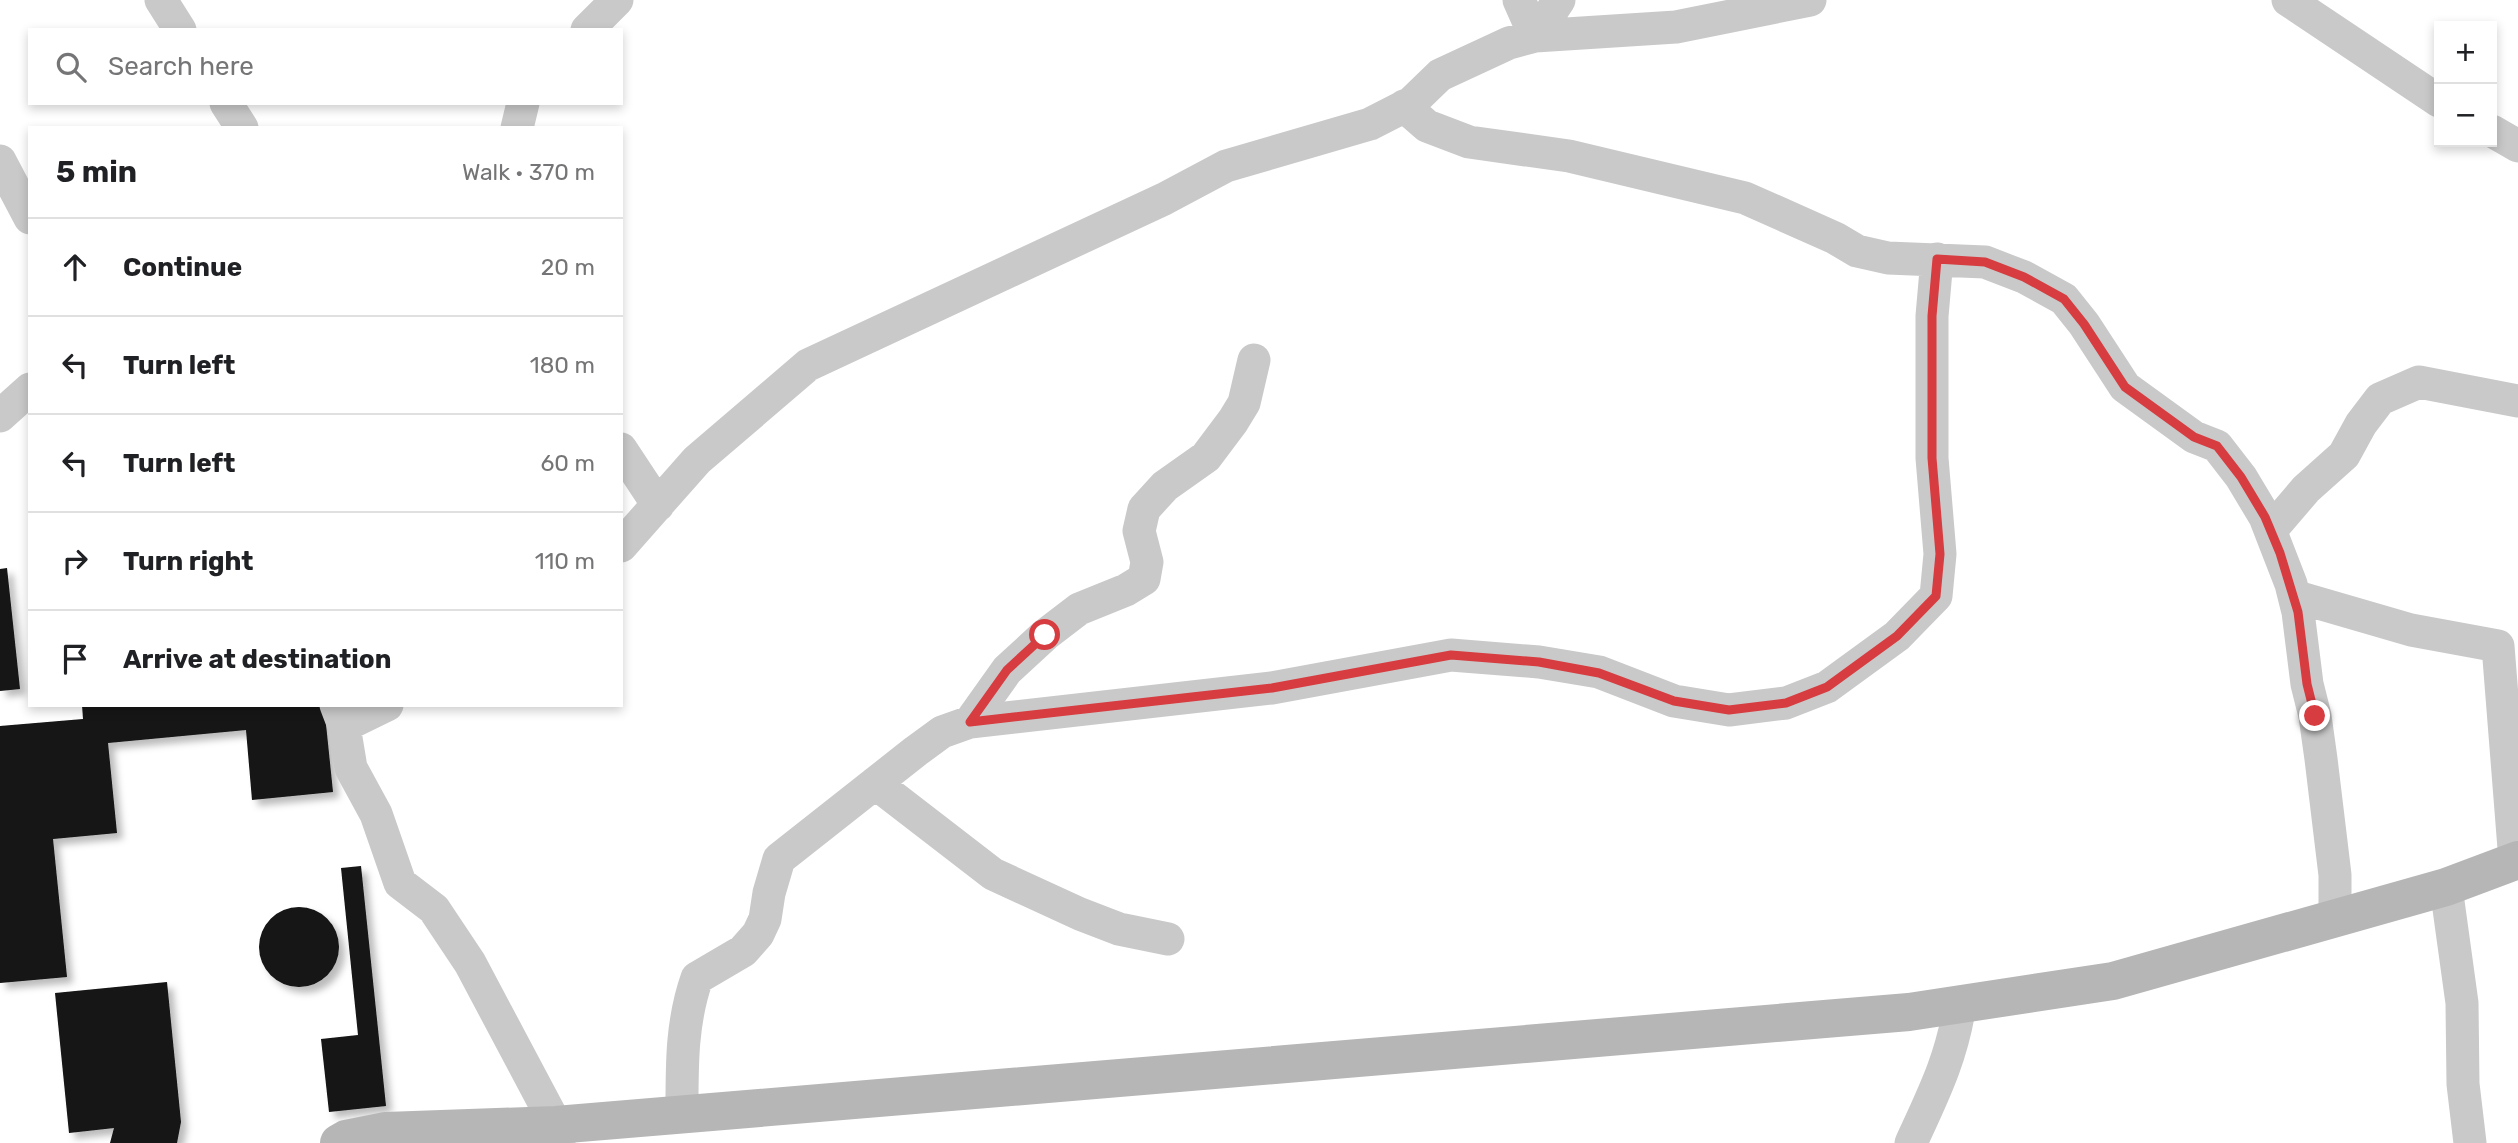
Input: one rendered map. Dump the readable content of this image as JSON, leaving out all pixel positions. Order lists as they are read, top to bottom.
{
  "page": {
    "map_buttons": ["+", "−"],
    "search": "Search here",
    "heading": ["5 min", "Walk · 370 m"],
    "list": [
      ["Continue", "20 m"],
      ["Turn left", "180 m"],
      ["Turn left", "60 m"],
      ["Turn right", "110 m"],
      "Arrive at destination"
    ]
  }
}
